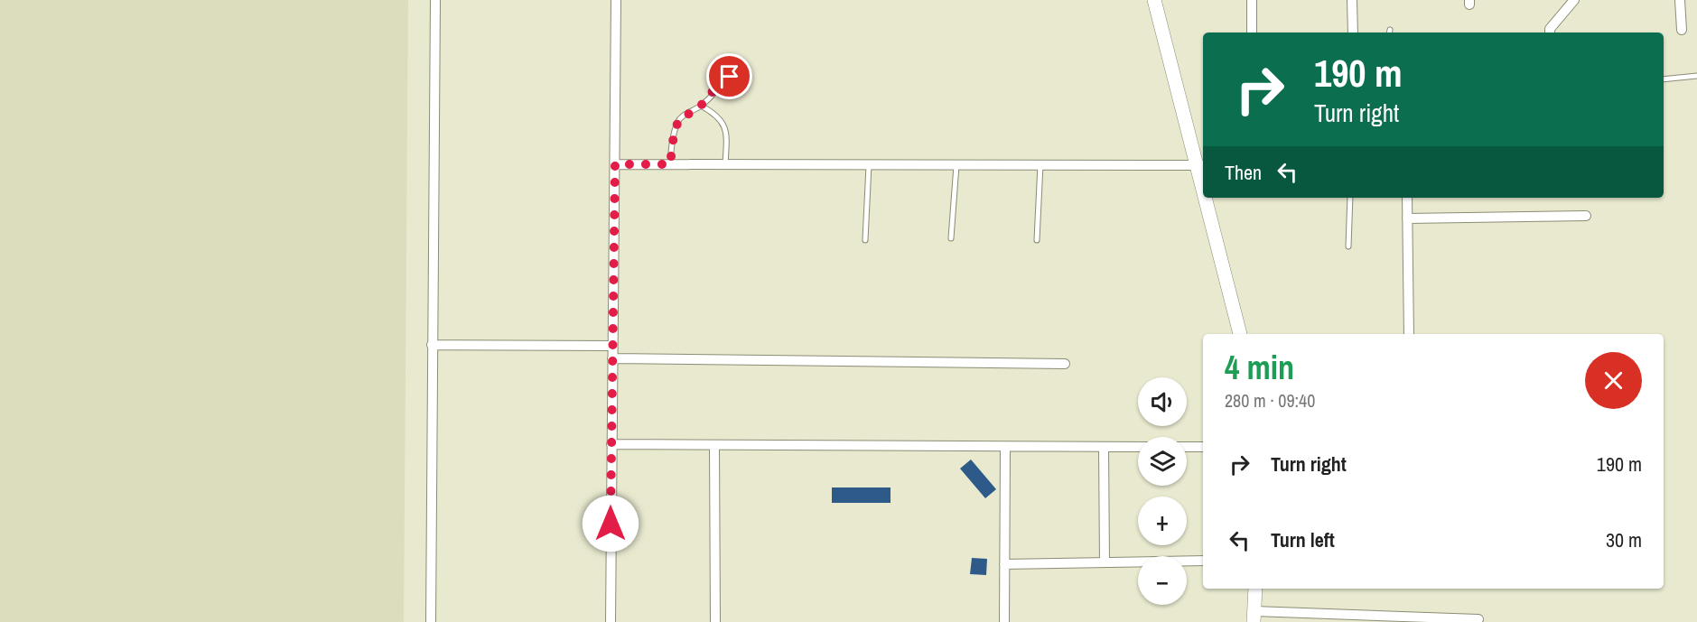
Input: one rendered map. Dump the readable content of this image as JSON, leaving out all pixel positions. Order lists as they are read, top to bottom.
{
  "page": {
    "turn": ["190 m", "Turn right"],
    "then": "Then",
    "heading": ["4 min", "280 m · 09:40"],
    "map_buttons": ["+", "−"],
    "list": [
      {
        "name": "Turn right",
        "value": "190 m"
      },
      {
        "name": "Turn left",
        "value": "30 m"
      }
    ]
  }
}
